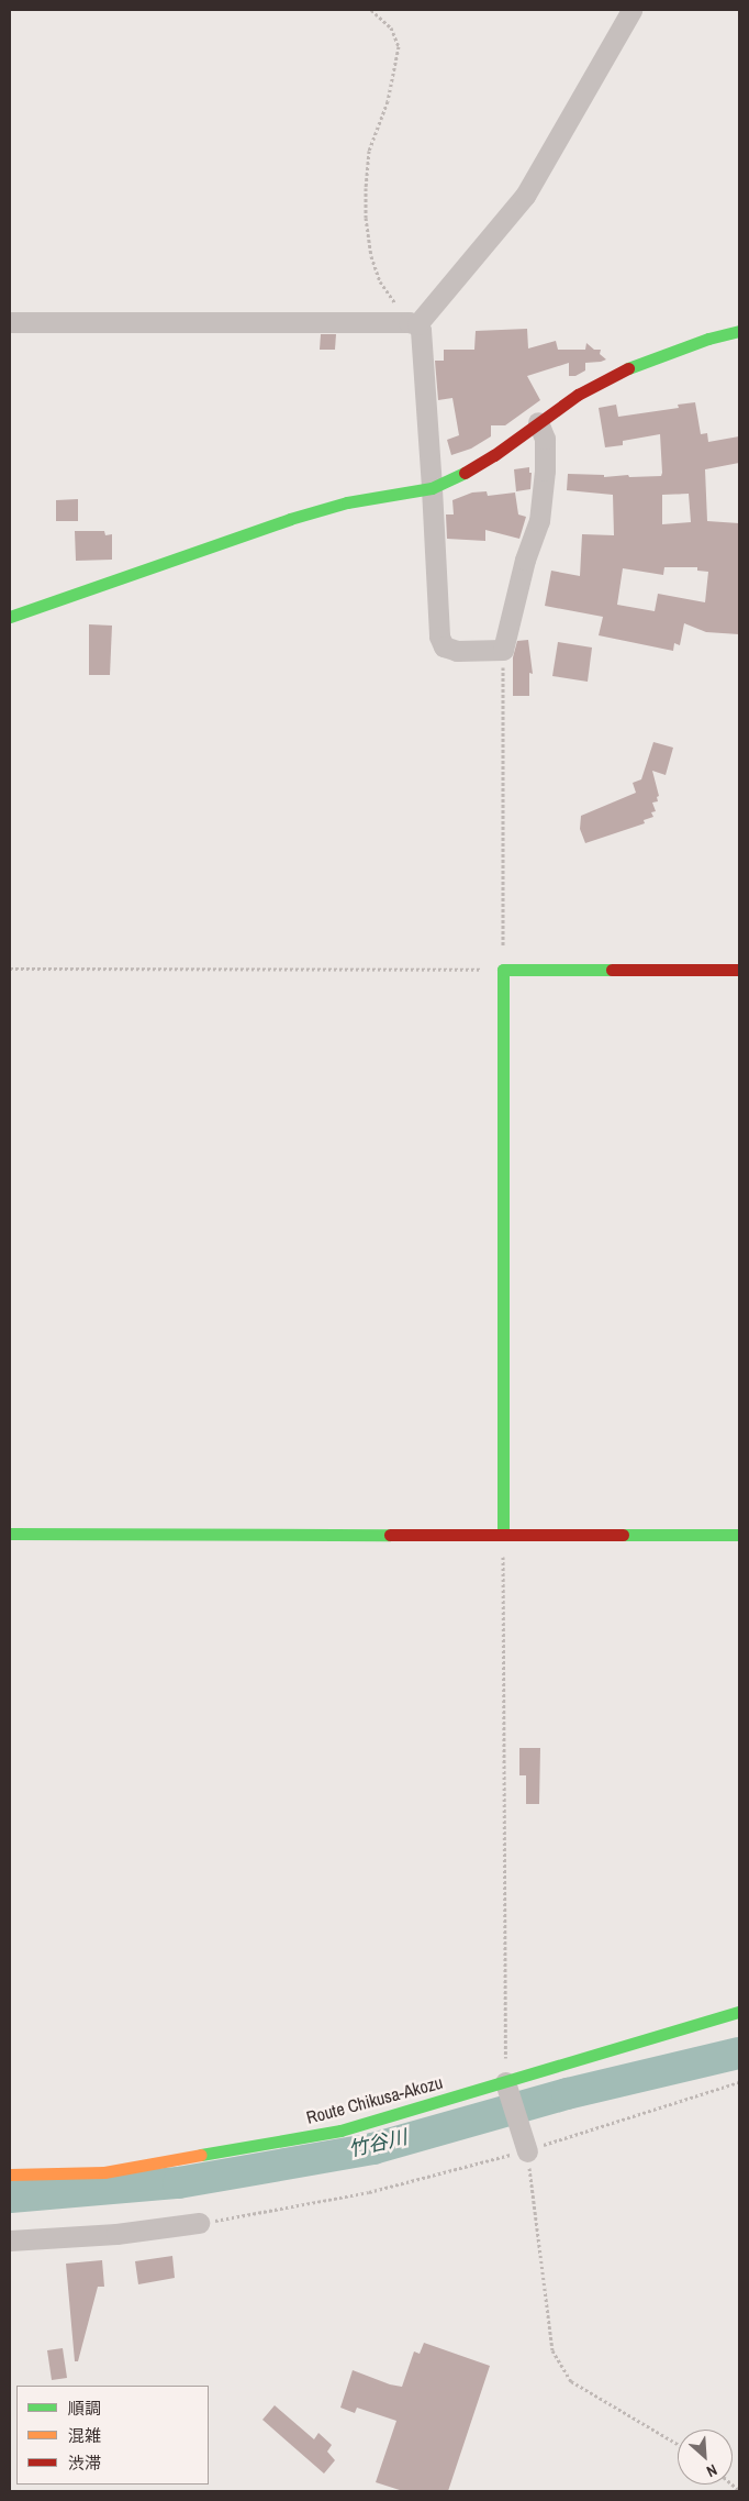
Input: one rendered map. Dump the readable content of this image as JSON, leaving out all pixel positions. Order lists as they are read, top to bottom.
{
  "streets": {
    "street": ["Route Chikusa-Akozu"]
  },
  "water": ["竹谷川"],
  "legend": ["順調", "混雑", "渋滞"],
  "north": "bottom right"
}
